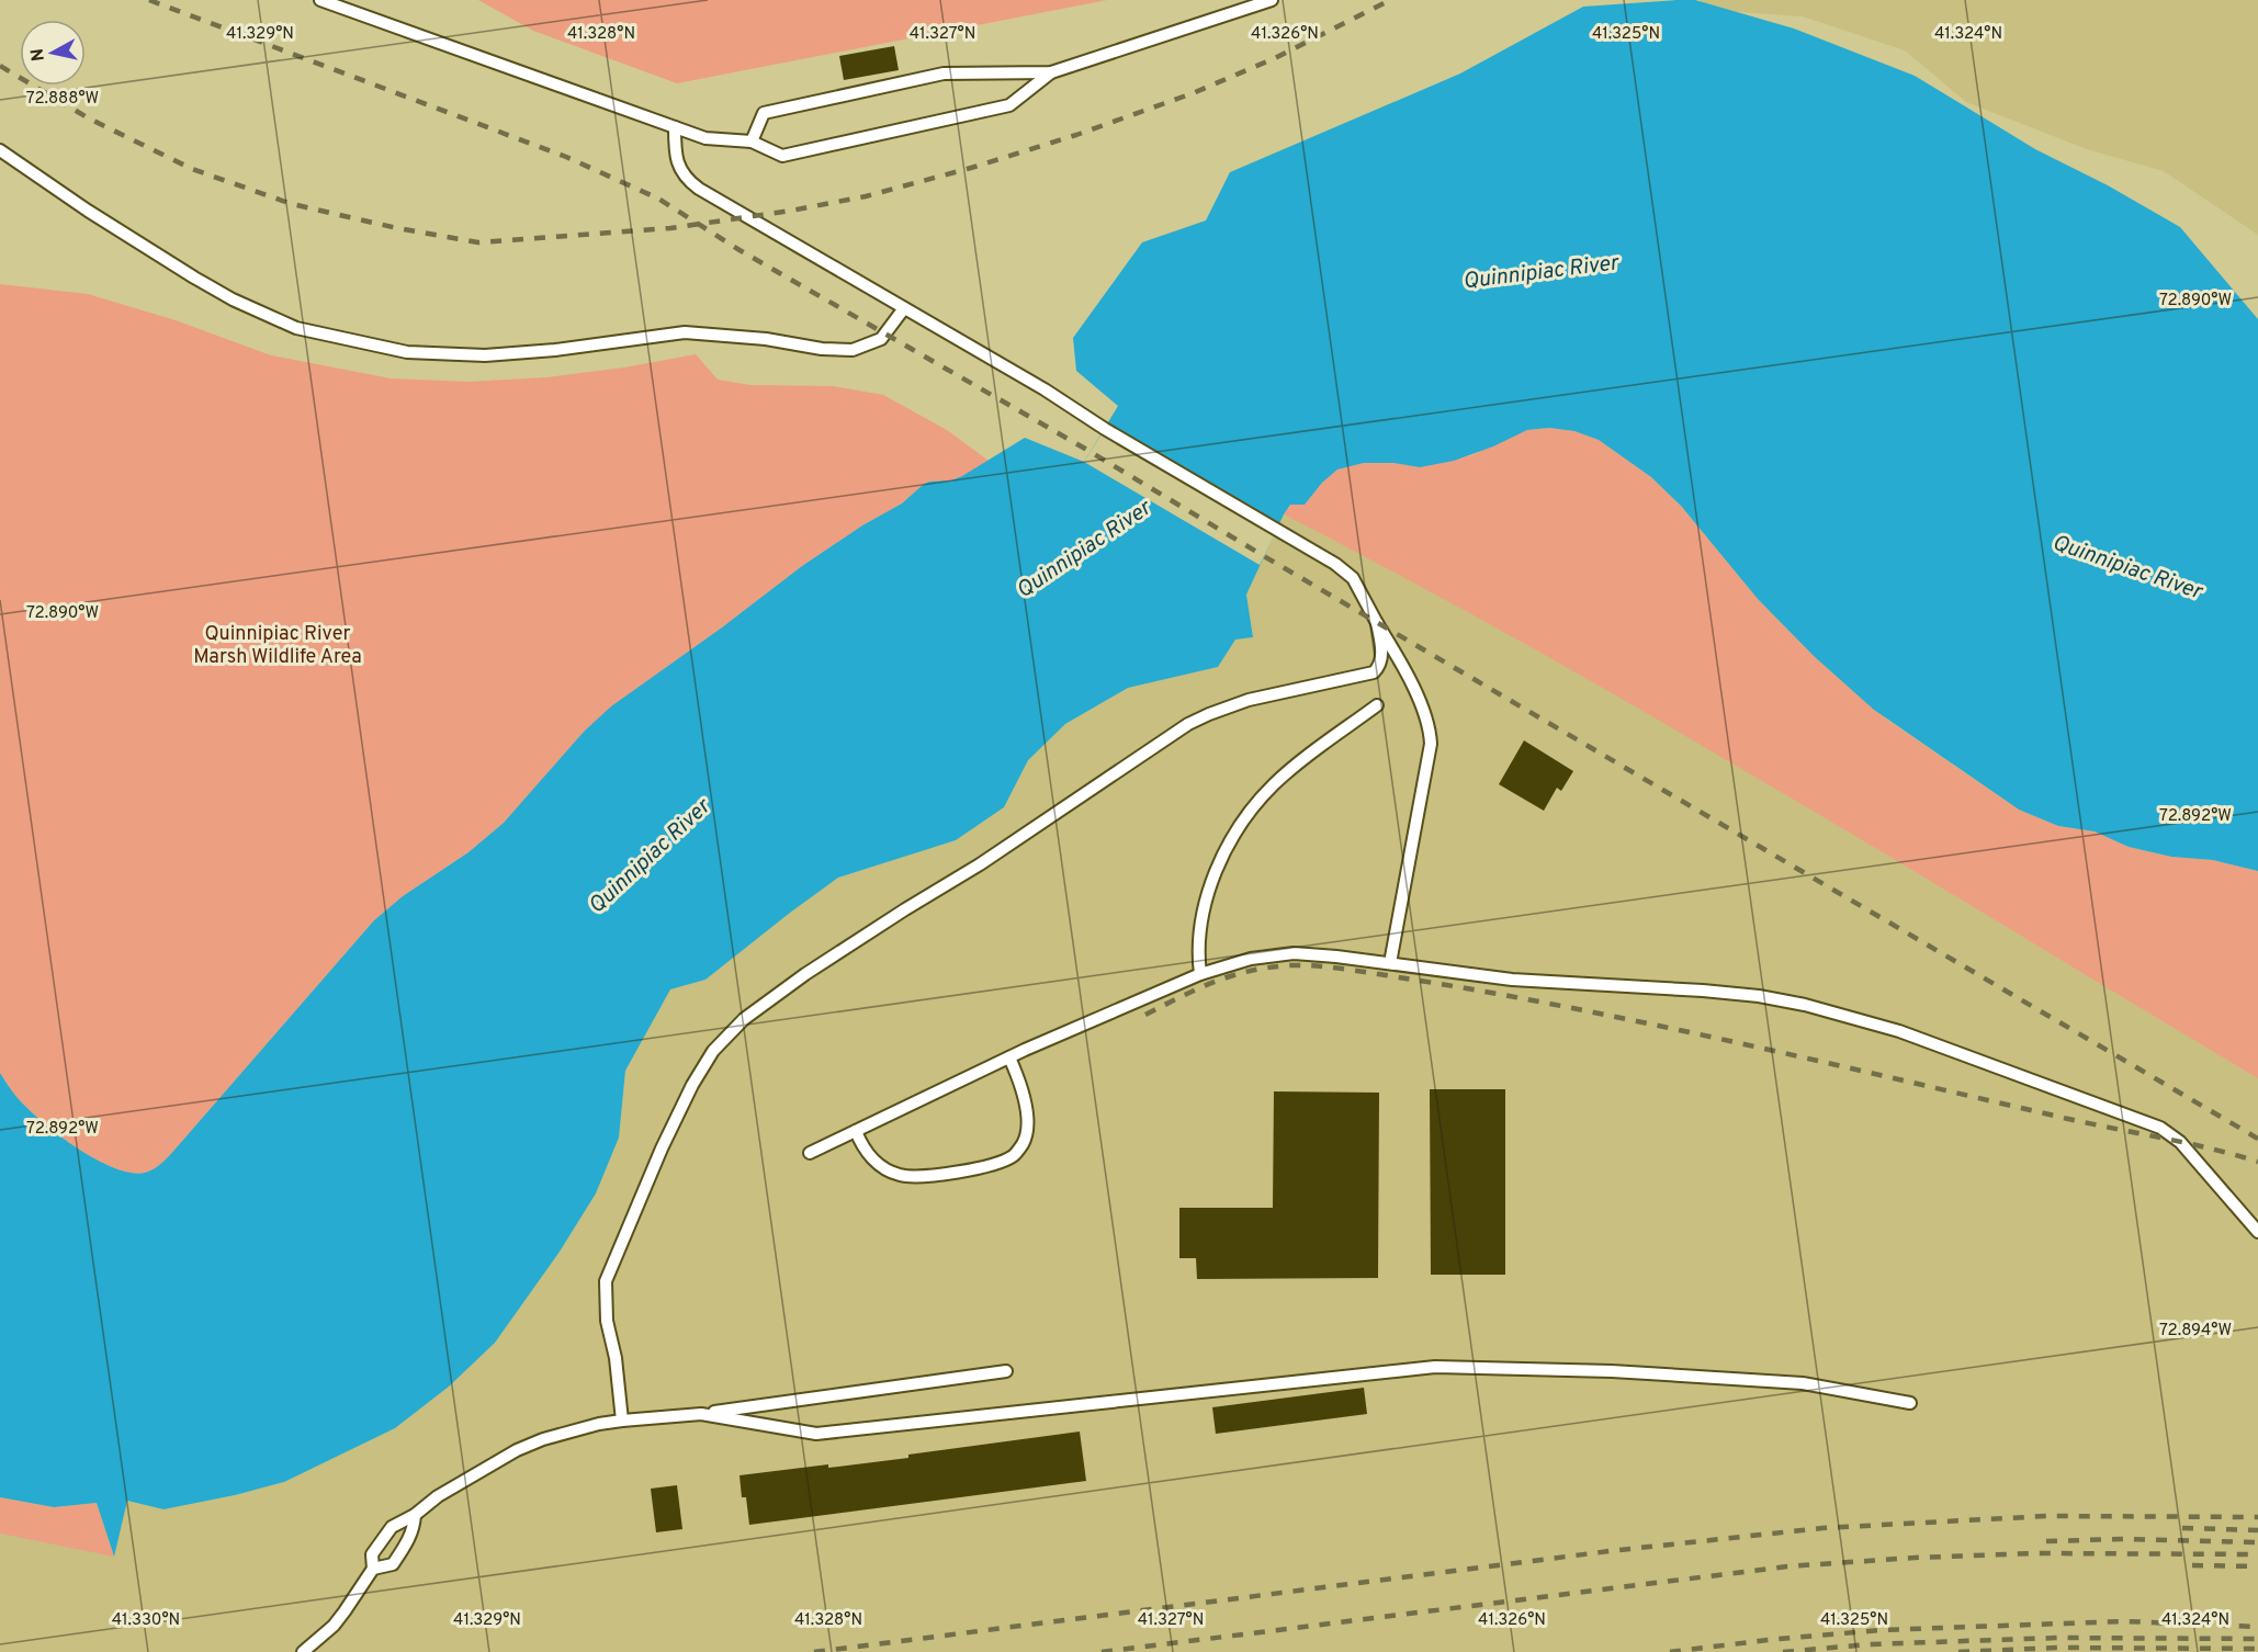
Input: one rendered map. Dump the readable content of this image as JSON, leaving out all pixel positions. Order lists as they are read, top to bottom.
{
  "water": ["Quinnipiac River"],
  "parks": ["Quinnipiac River Marsh Wildlife Area"],
  "north": "left",
  "coordinates": [
    "41.329°N",
    "41.328°N",
    "41.327°N",
    "41.326°N",
    "41.325°N",
    "41.324°N",
    "72.888°W",
    "72.890°W",
    "72.892°W",
    "72.894°W",
    "41.330°N"
  ]
}
